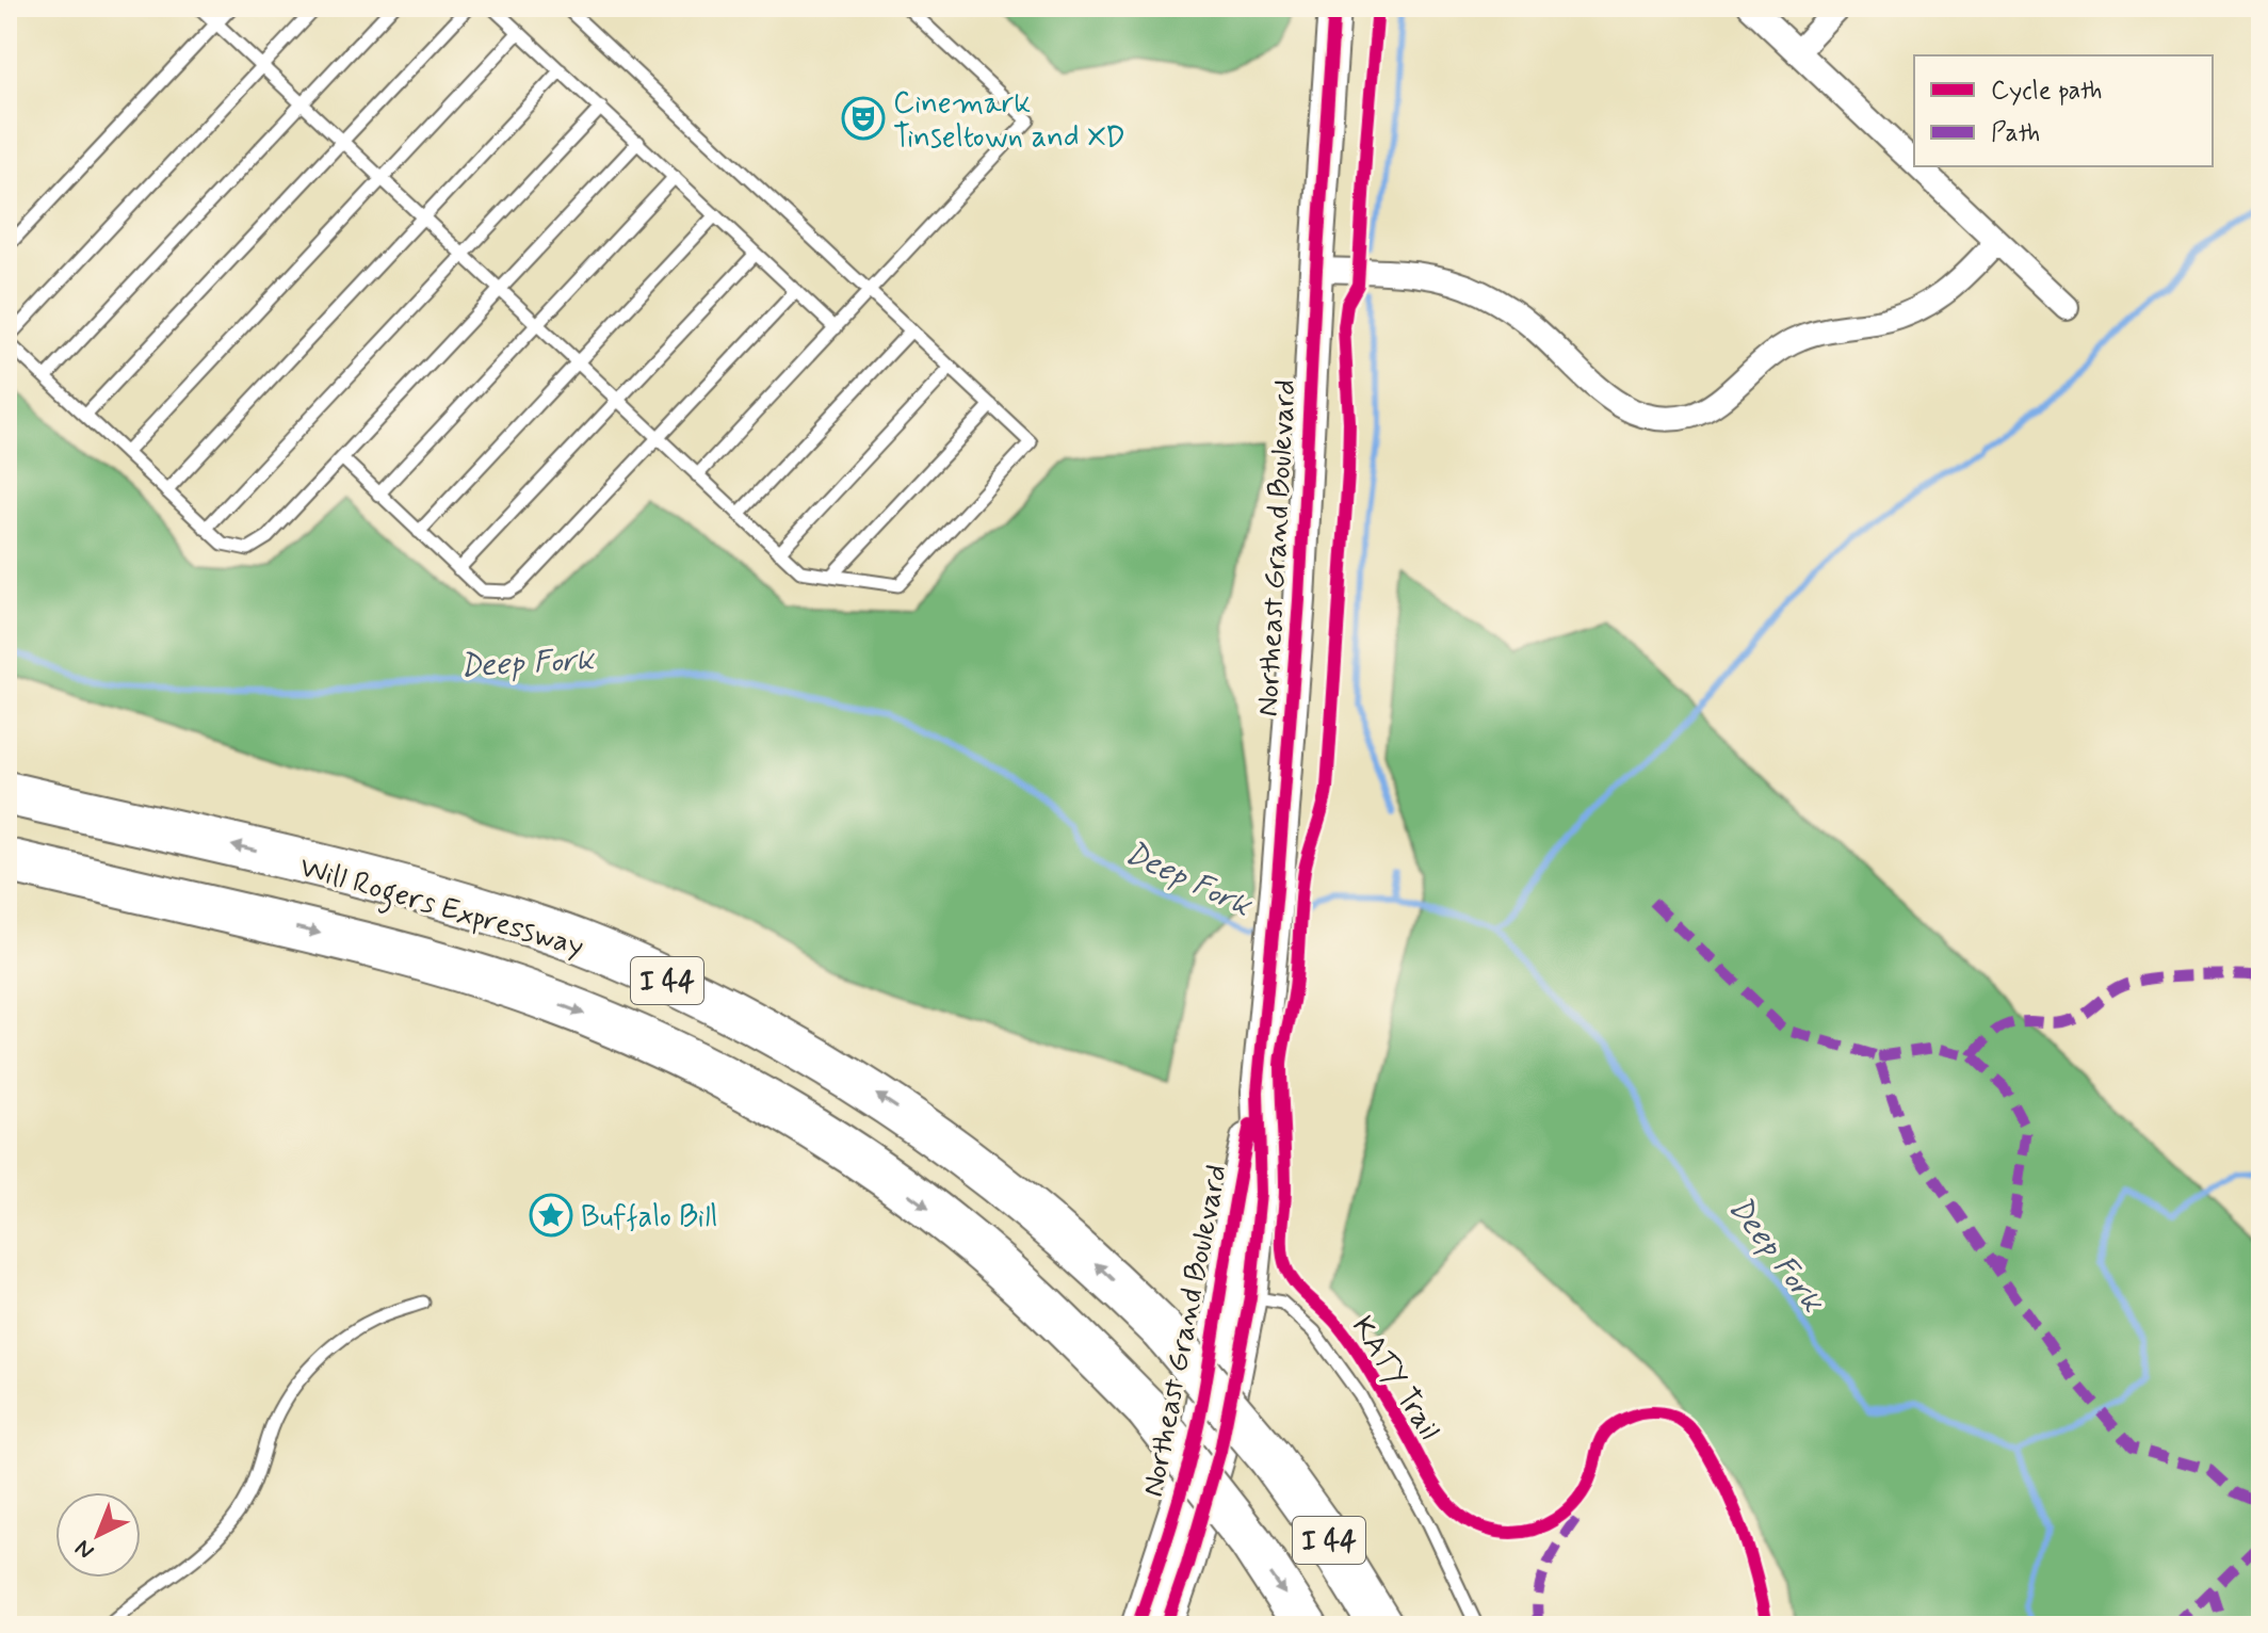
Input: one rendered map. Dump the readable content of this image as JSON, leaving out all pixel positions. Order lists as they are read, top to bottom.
{
  "streets": {
    "highway": ["Will Rogers Expressway", "I 44"],
    "street": ["Northeast Grand Boulevard"],
    "cycle path": ["KATY Trail"]
  },
  "water": ["Deep Fork"],
  "places": {
    "theatre": ["Cinemark Tinseltown and XD"],
    "place": ["Buffalo Bill"]
  },
  "legend": ["Cycle path", "Path"],
  "north": "bottom left"
}
